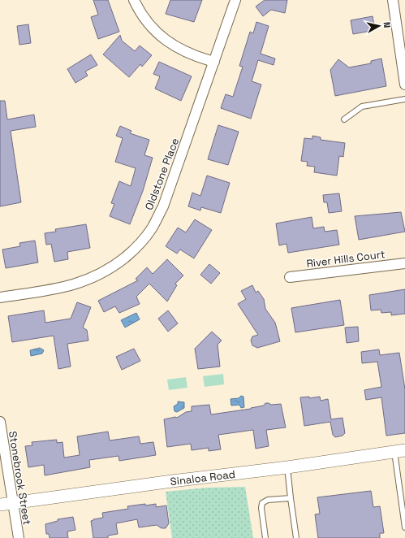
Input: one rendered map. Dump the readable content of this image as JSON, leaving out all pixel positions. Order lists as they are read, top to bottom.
{
  "streets": {
    "street": [
      "Oldstone Place",
      "River Hills Court",
      "Sinaloa Road",
      "Stonebrook Street"
    ]
  },
  "crossings": [
    ["Sinaloa Road", "Stonebrook Street"]
  ],
  "north": "right"
}
